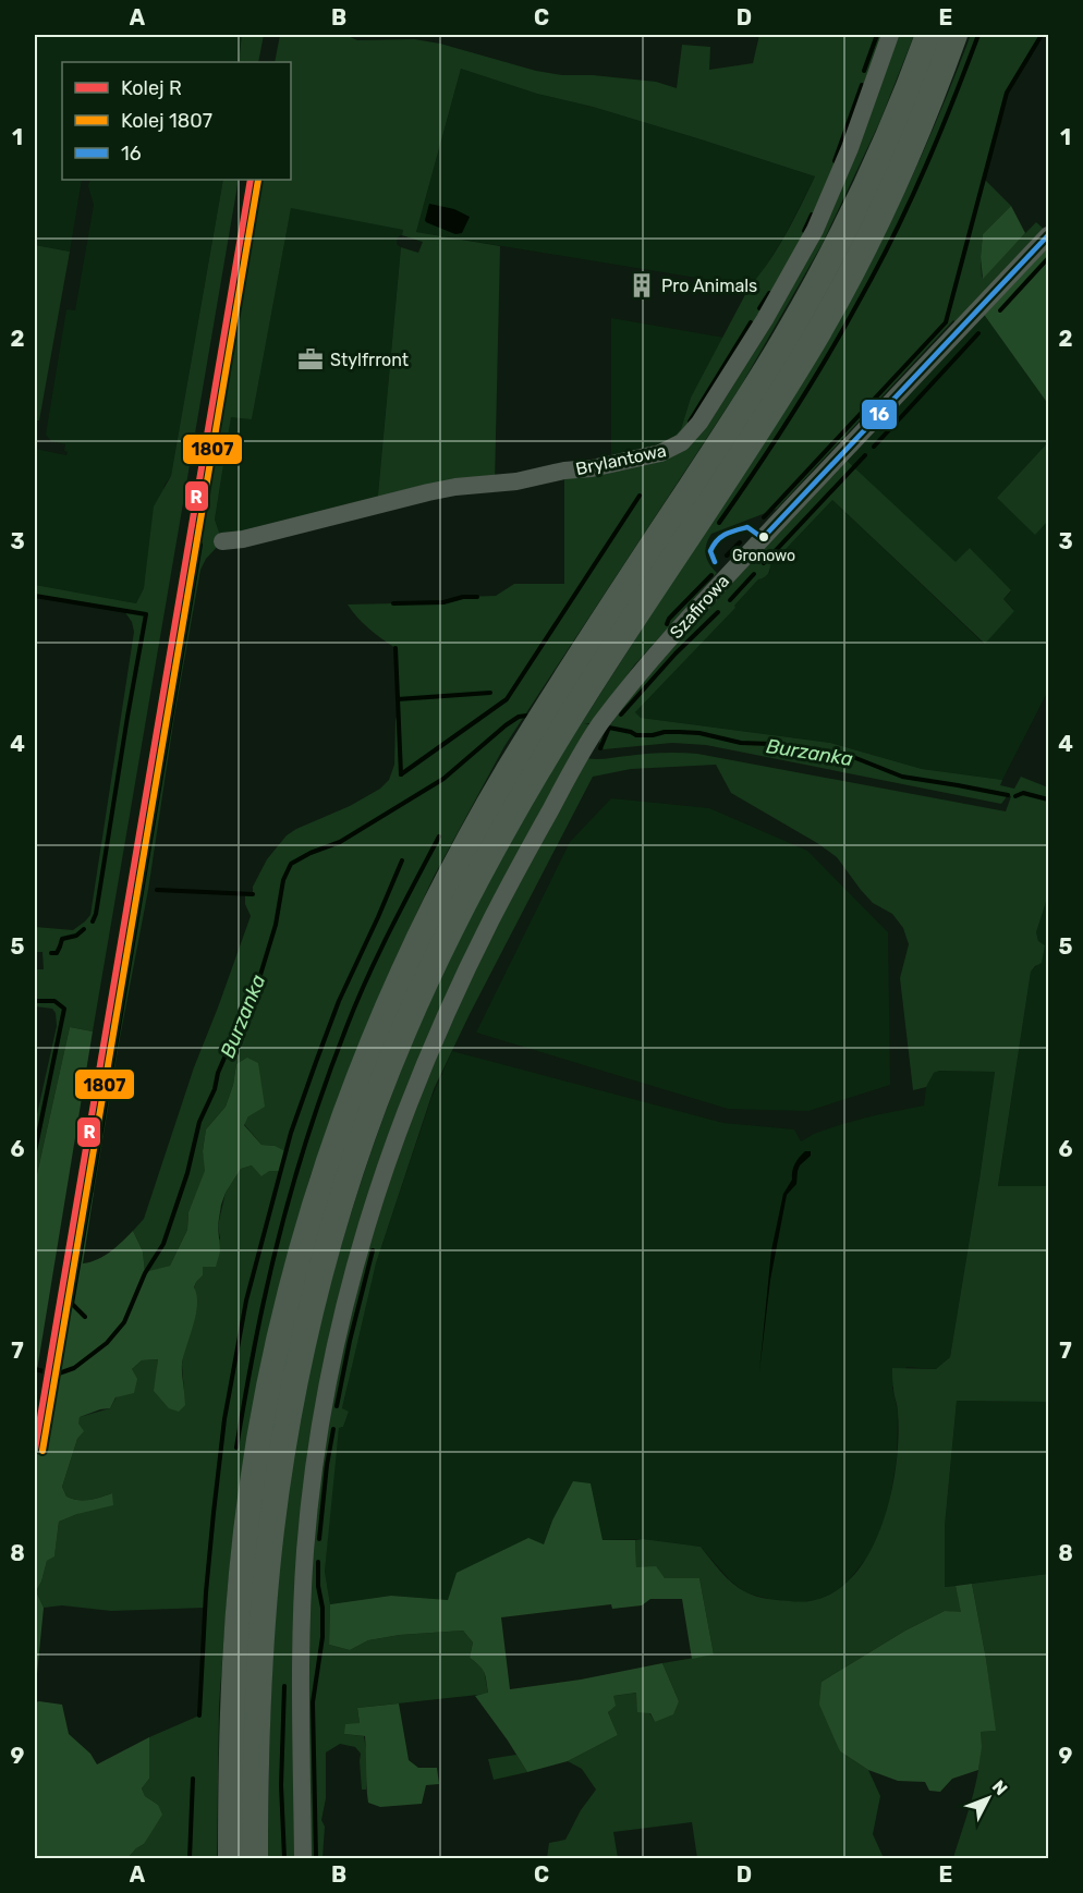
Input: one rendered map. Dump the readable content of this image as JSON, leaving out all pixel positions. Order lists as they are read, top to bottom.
{
  "streets": {
    "street": ["Brylantowa", "Szafirowa"]
  },
  "water": ["Burzanka"],
  "places": {
    "building": ["Pro Animals"],
    "office": ["Stylfrront"],
    "other": ["Gronowo"]
  },
  "lines": ["rail line R", "rail line 1807", "transit line 16"],
  "legend": ["Kolej R", "Kolej 1807", "16"],
  "north": "top right",
  "grid": {
    "columns": [
      "A",
      "B",
      "C",
      "D",
      "E"
    ],
    "rows": [
      "1",
      "2",
      "3",
      "4",
      "5",
      "6",
      "7",
      "8",
      "9"
    ]
  }
}
